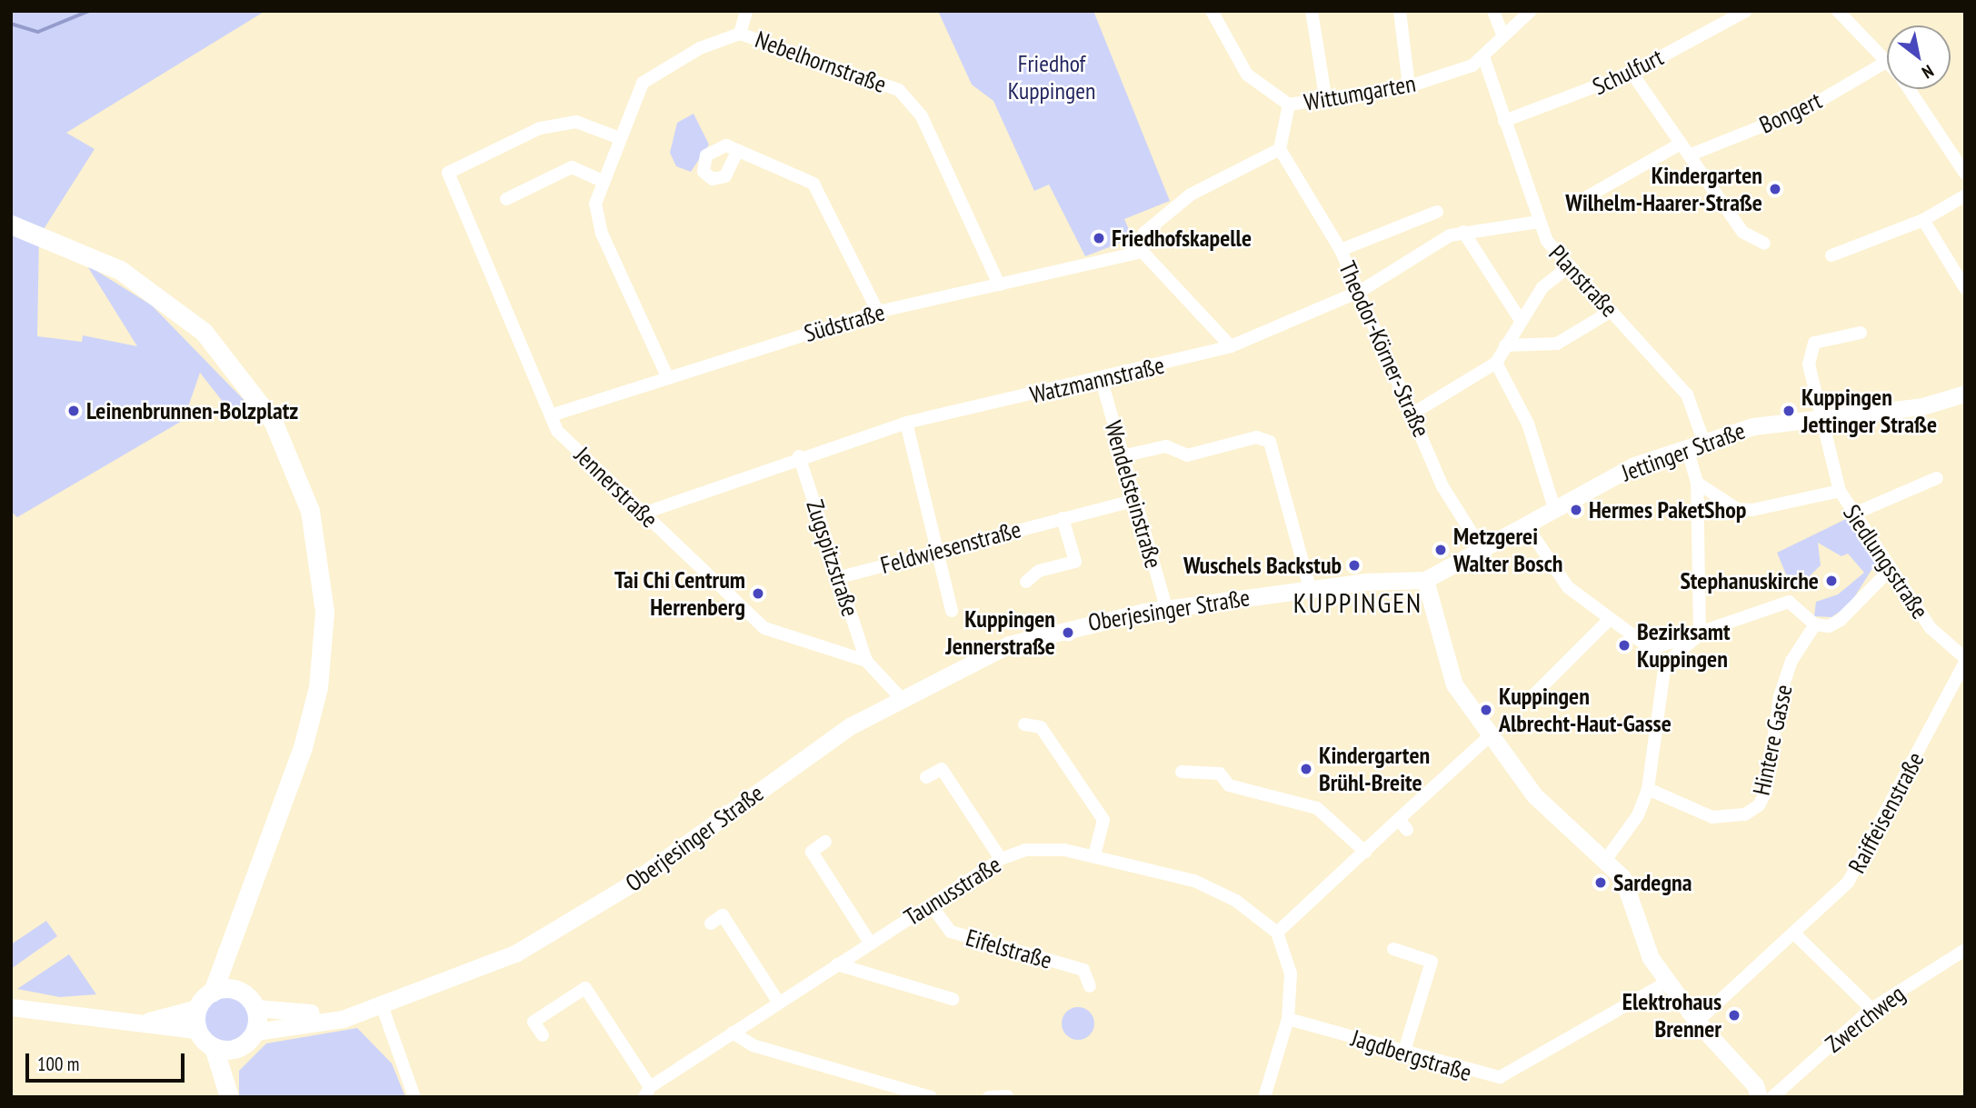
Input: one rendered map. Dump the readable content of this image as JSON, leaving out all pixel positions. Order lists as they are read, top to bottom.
{
  "streets": {
    "main road": ["Jettinger Straße", "Oberjesinger Straße"],
    "street": [
      "Nebelhornstraße",
      "Schulfurt",
      "Wittumgarten",
      "Bongert",
      "Planstraße",
      "Südstraße",
      "Theodor-Körner-Straße",
      "Watzmannstraße",
      "Jennerstraße",
      "Wendelsteinstraße",
      "Feldwiesenstraße",
      "Zugspitzstraße",
      "Siedlungsstraße",
      "Hintere Gasse",
      "Raiffeisenstraße",
      "Taunusstraße",
      "Eifelstraße",
      "Zwerchweg",
      "Jagdbergstraße"
    ]
  },
  "crossings": [
    ["Nebelhornstraße", "Südstraße"],
    ["Nebelhornstraße", "Jennerstraße"],
    ["Schulfurt", "Planstraße"],
    ["Wittumgarten", "Planstraße"],
    ["Planstraße", "Watzmannstraße"],
    ["Planstraße", "Jettinger Straße"],
    ["Südstraße", "Jennerstraße"],
    ["Theodor-Körner-Straße", "Watzmannstraße"],
    ["Theodor-Körner-Straße", "Jettinger Straße"],
    ["Watzmannstraße", "Jennerstraße"],
    ["Watzmannstraße", "Wendelsteinstraße"],
    ["Watzmannstraße", "Zugspitzstraße"],
    ["Jettinger Straße", "Siedlungsstraße"],
    ["Jettinger Straße", "Oberjesinger Straße"],
    ["Jennerstraße", "Zugspitzstraße"],
    ["Wendelsteinstraße", "Feldwiesenstraße"],
    ["Wendelsteinstraße", "Oberjesinger Straße"],
    ["Feldwiesenstraße", "Zugspitzstraße"],
    ["Siedlungsstraße", "Raiffeisenstraße"],
    ["Taunusstraße", "Eifelstraße"]
  ],
  "districts": ["KUPPINGEN"],
  "parks": ["Friedhof Kuppingen"],
  "places": [
    "Kindergarten Wilhelm-Haarer-Straße",
    "Friedhofskapelle",
    "Leinenbrunnen-Bolzplatz",
    "Kuppingen Jettinger Straße",
    "Hermes PaketShop",
    "Metzgerei Walter Bosch",
    "Wuschels Backstub",
    "Stephanuskirche",
    "Tai Chi Centrum Herrenberg",
    "Kuppingen Jennerstraße",
    "Bezirksamt Kuppingen",
    "Kuppingen Albrecht-Haut-Gasse",
    "Kindergarten Brühl-Breite",
    "Sardegna",
    "Elektrohaus Brenner"
  ],
  "scale_bar": "100 m",
  "north": "bottom right"
}
